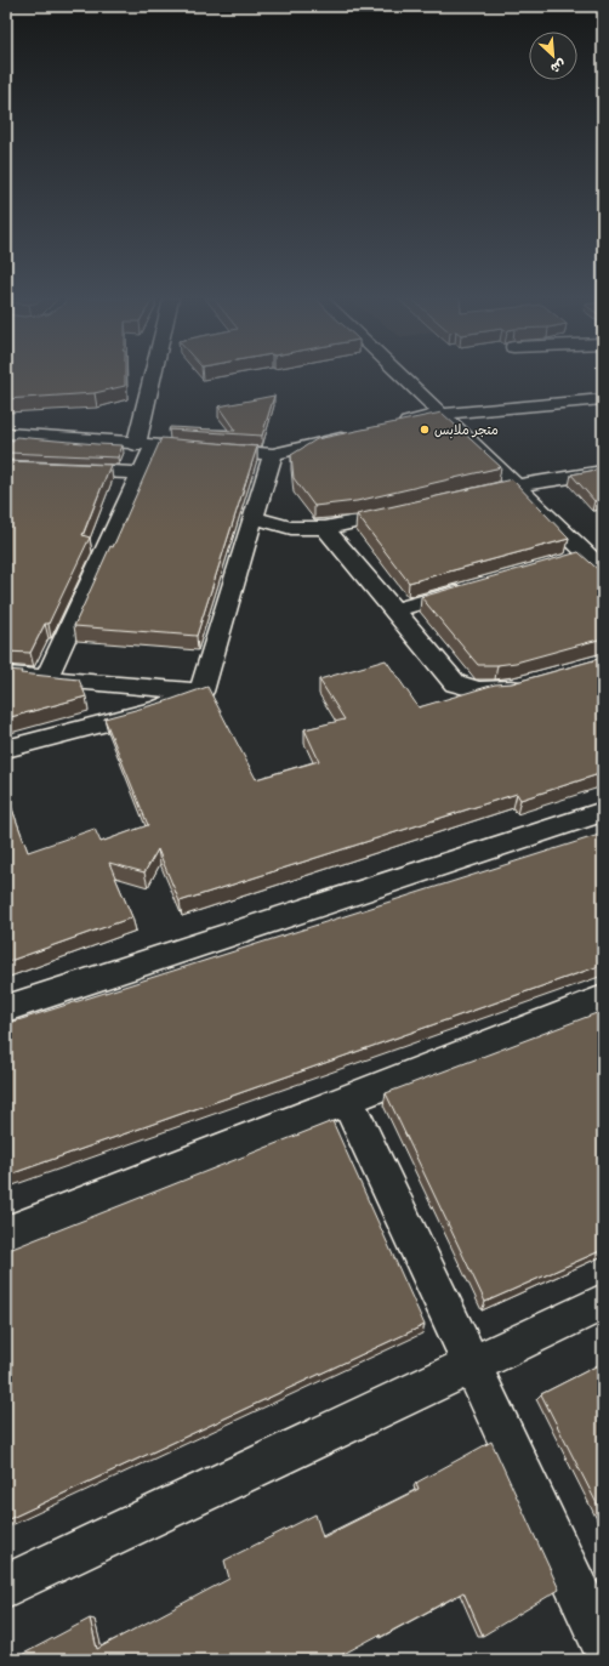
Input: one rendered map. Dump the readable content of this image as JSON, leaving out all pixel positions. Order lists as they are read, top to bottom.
{
  "places": ["متجر ملابس"],
  "north": "bottom right"
}
